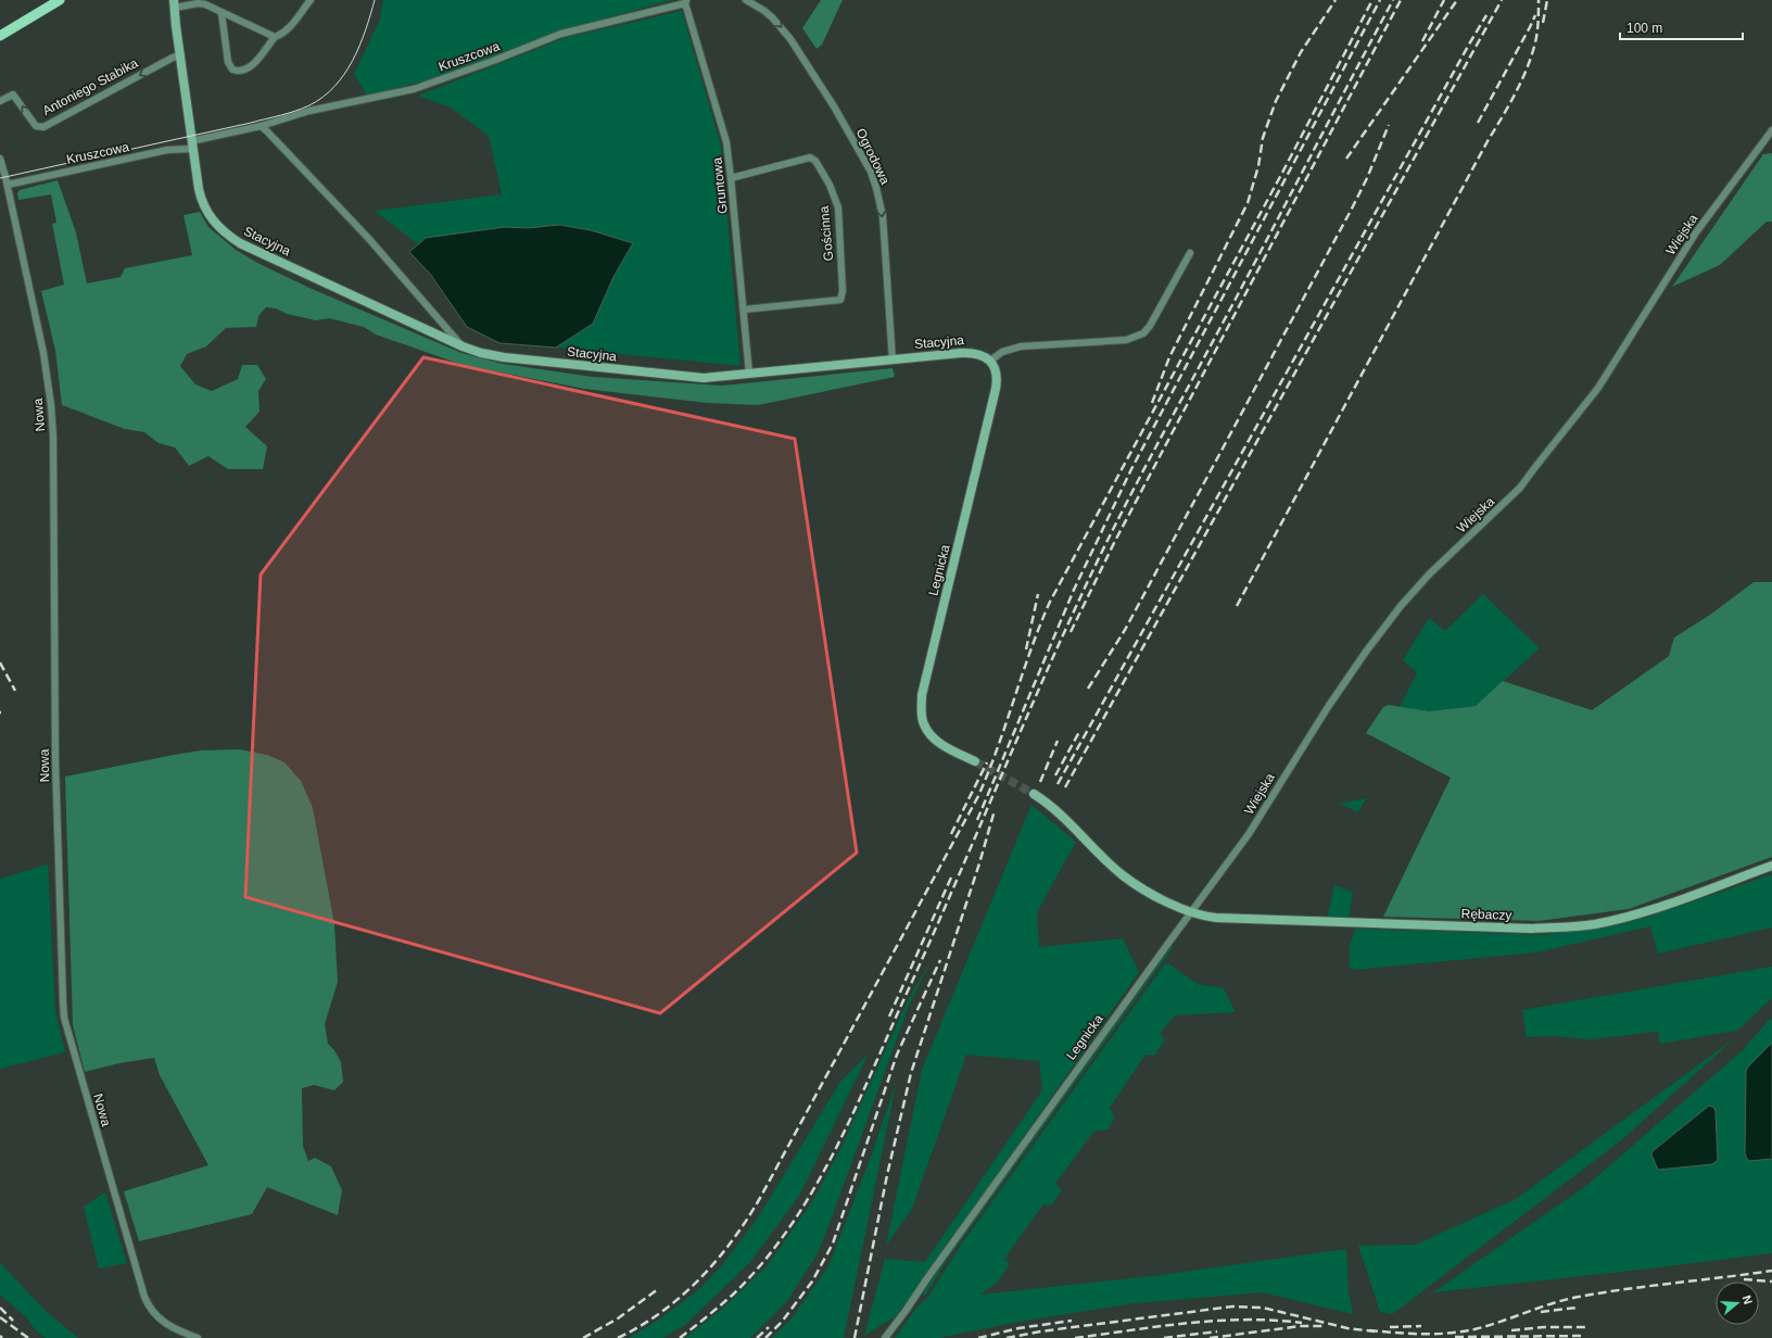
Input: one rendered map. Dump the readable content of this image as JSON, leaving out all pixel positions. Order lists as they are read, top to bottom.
{
  "streets": {
    "street": [
      "Kruszcowa",
      "Antoniego Stabika",
      "Ogrodowa",
      "Gruntowa",
      "Gościnna",
      "Wiejska",
      "Stacyjna",
      "Nowa",
      "Legnicka",
      "Rębaczy"
    ]
  },
  "crossings": [
    ["Kruszcowa", "Gruntowa"],
    ["Kruszcowa", "Stacyjna"],
    ["Kruszcowa", "Nowa"],
    ["Ogrodowa", "Stacyjna"],
    ["Gruntowa", "Gościnna"],
    ["Gruntowa", "Stacyjna"],
    ["Wiejska", "Legnicka"],
    ["Wiejska", "Rębaczy"],
    ["Stacyjna", "Legnicka"],
    ["Legnicka", "Rębaczy"]
  ],
  "one_way": ["Antoniego Stabika", "Ogrodowa"],
  "scale_bar": "100 m",
  "north": "right"
}
